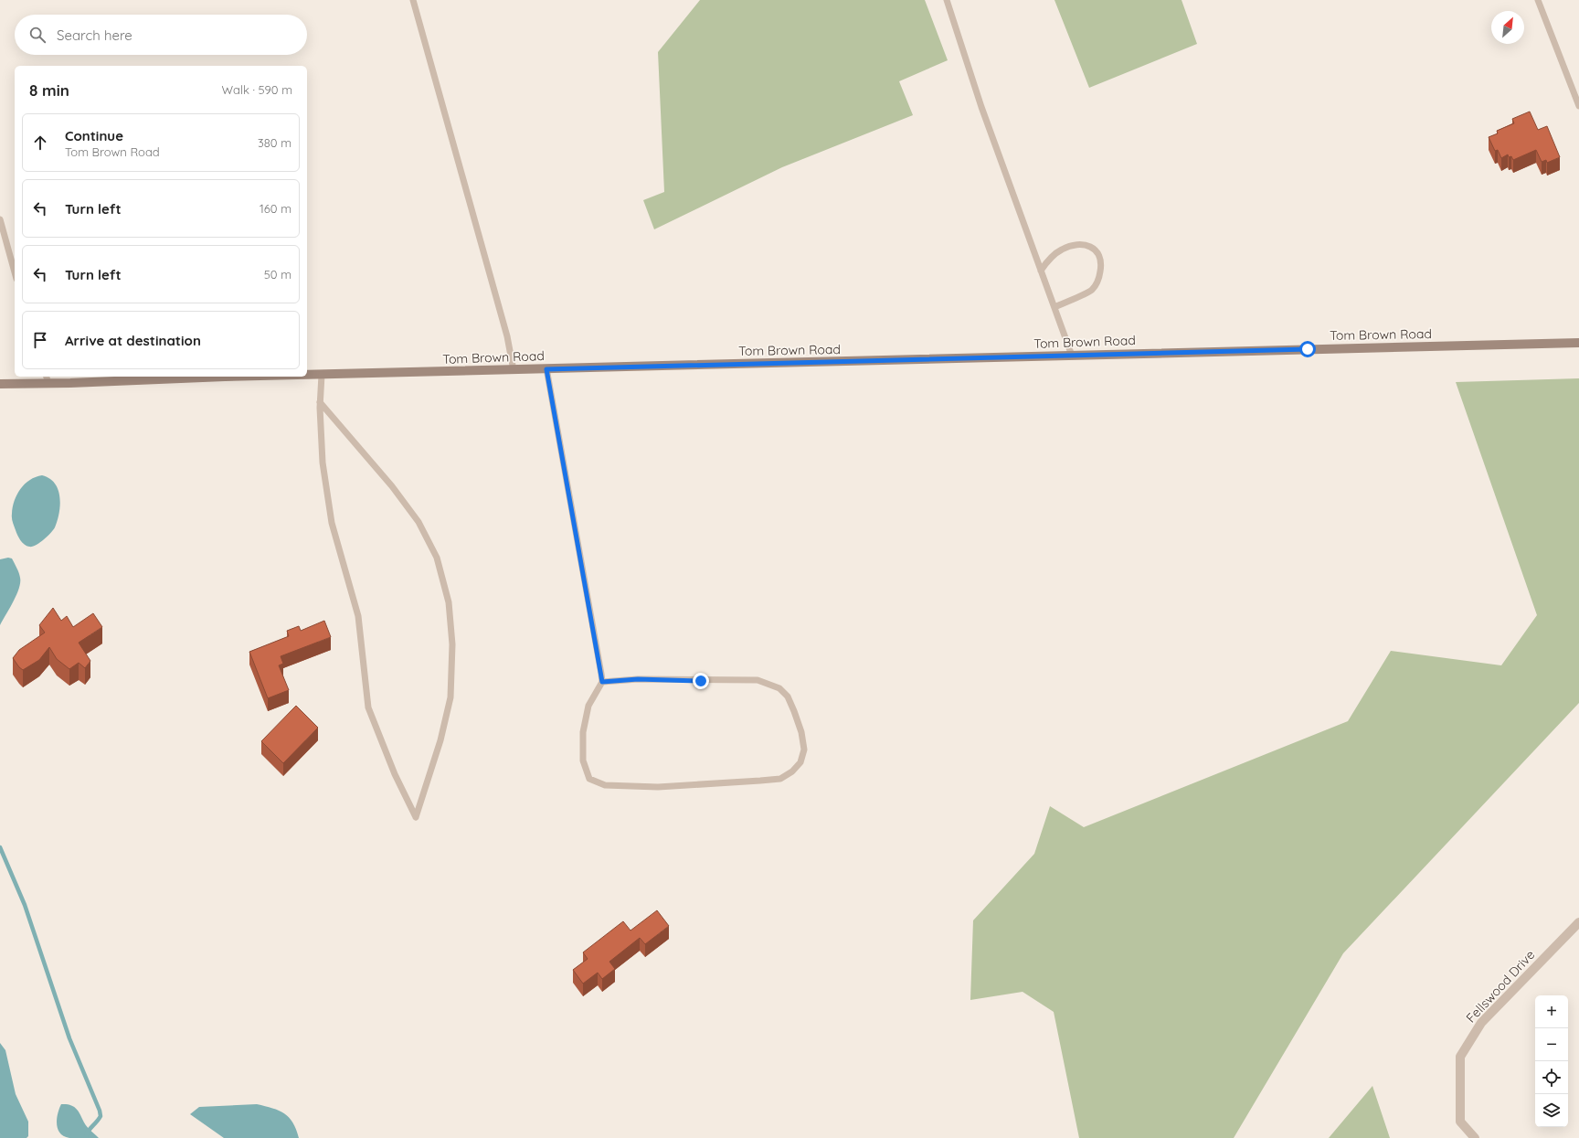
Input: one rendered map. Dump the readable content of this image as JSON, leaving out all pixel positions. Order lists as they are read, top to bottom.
{
  "streets": {
    "street": ["Tom Brown Road", "Fellswood Drive"]
  },
  "north": "top right",
  "page": {
    "search": "Search here",
    "heading": ["8 min", "Walk · 590 m"],
    "list": [
      ["Continue", "Tom Brown Road", "380 m"],
      ["Turn left", "160 m"],
      ["Turn left", "50 m"],
      "Arrive at destination"
    ],
    "map_buttons": ["+", "−"]
  }
}
